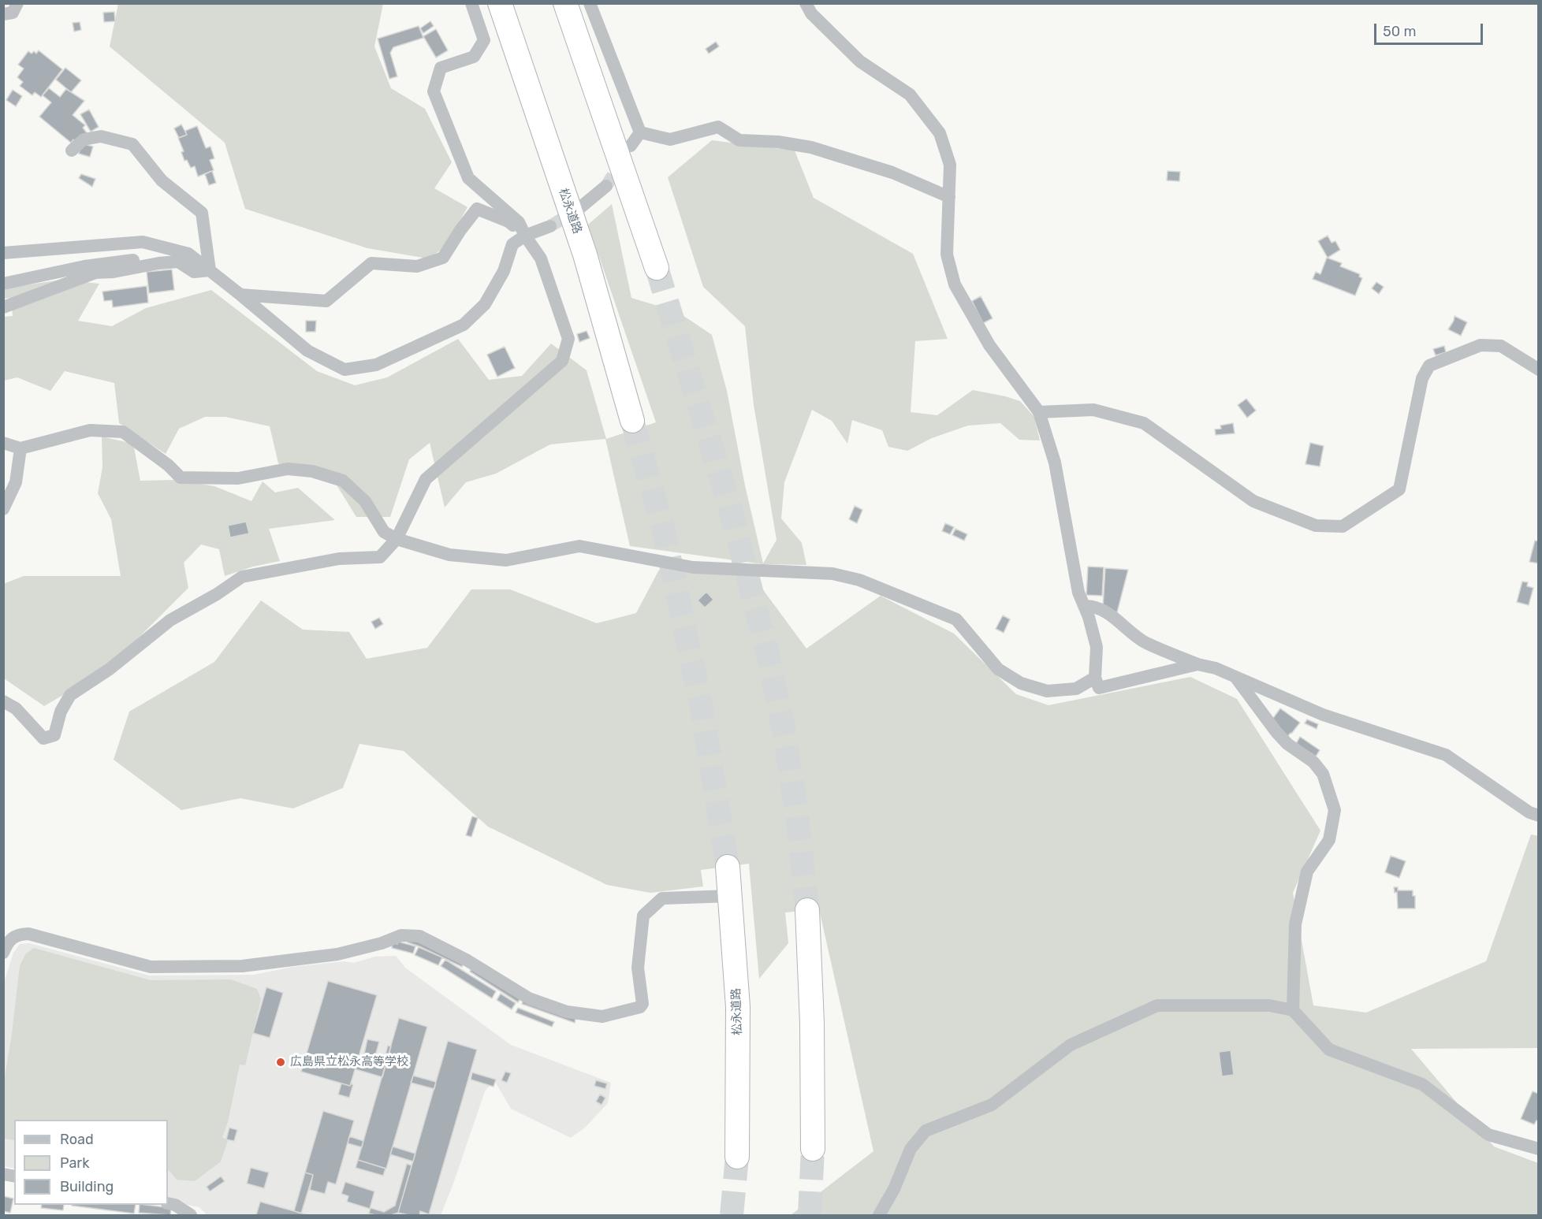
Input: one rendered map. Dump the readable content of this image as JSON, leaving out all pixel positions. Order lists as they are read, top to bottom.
{
  "streets": {
    "highway": ["松永道路"]
  },
  "places": ["広島県立松永高等学校"],
  "legend": ["Road", "Park", "Building"],
  "scale_bar": "50 m"
}
